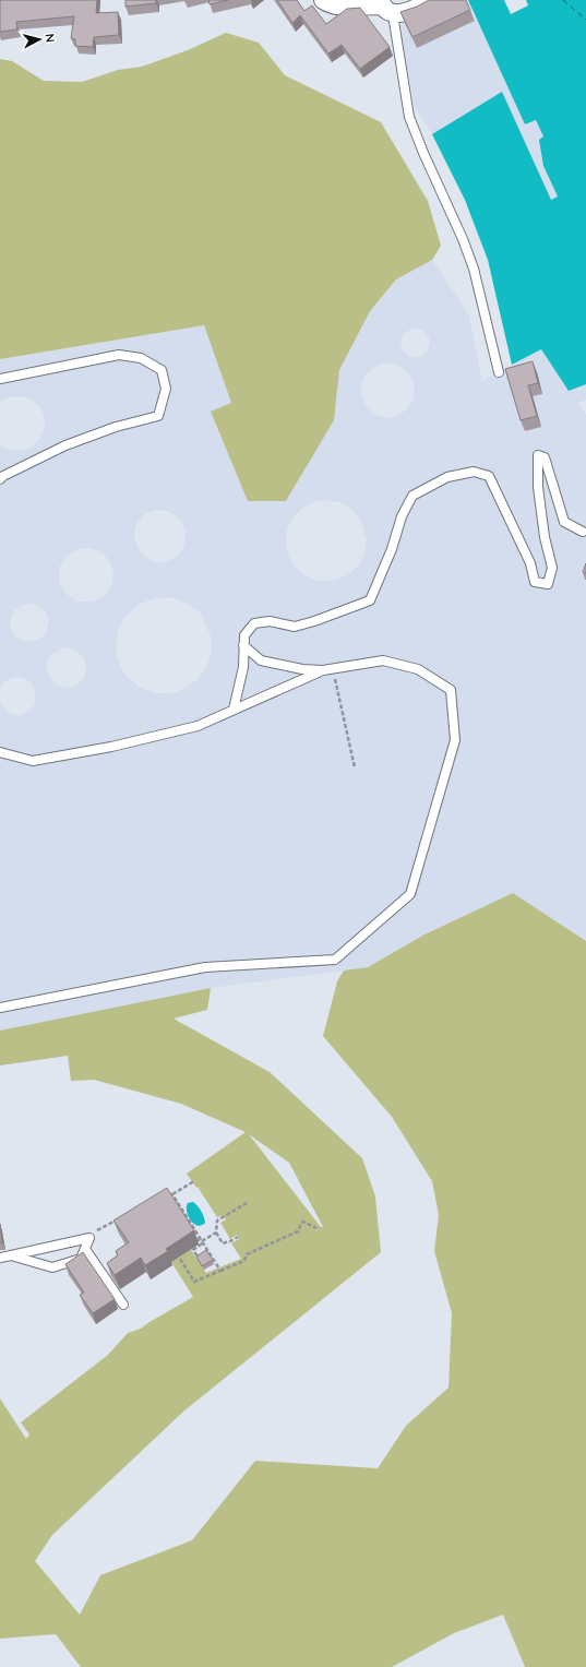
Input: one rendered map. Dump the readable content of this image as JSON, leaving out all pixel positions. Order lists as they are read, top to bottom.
{
  "north": "right"
}
